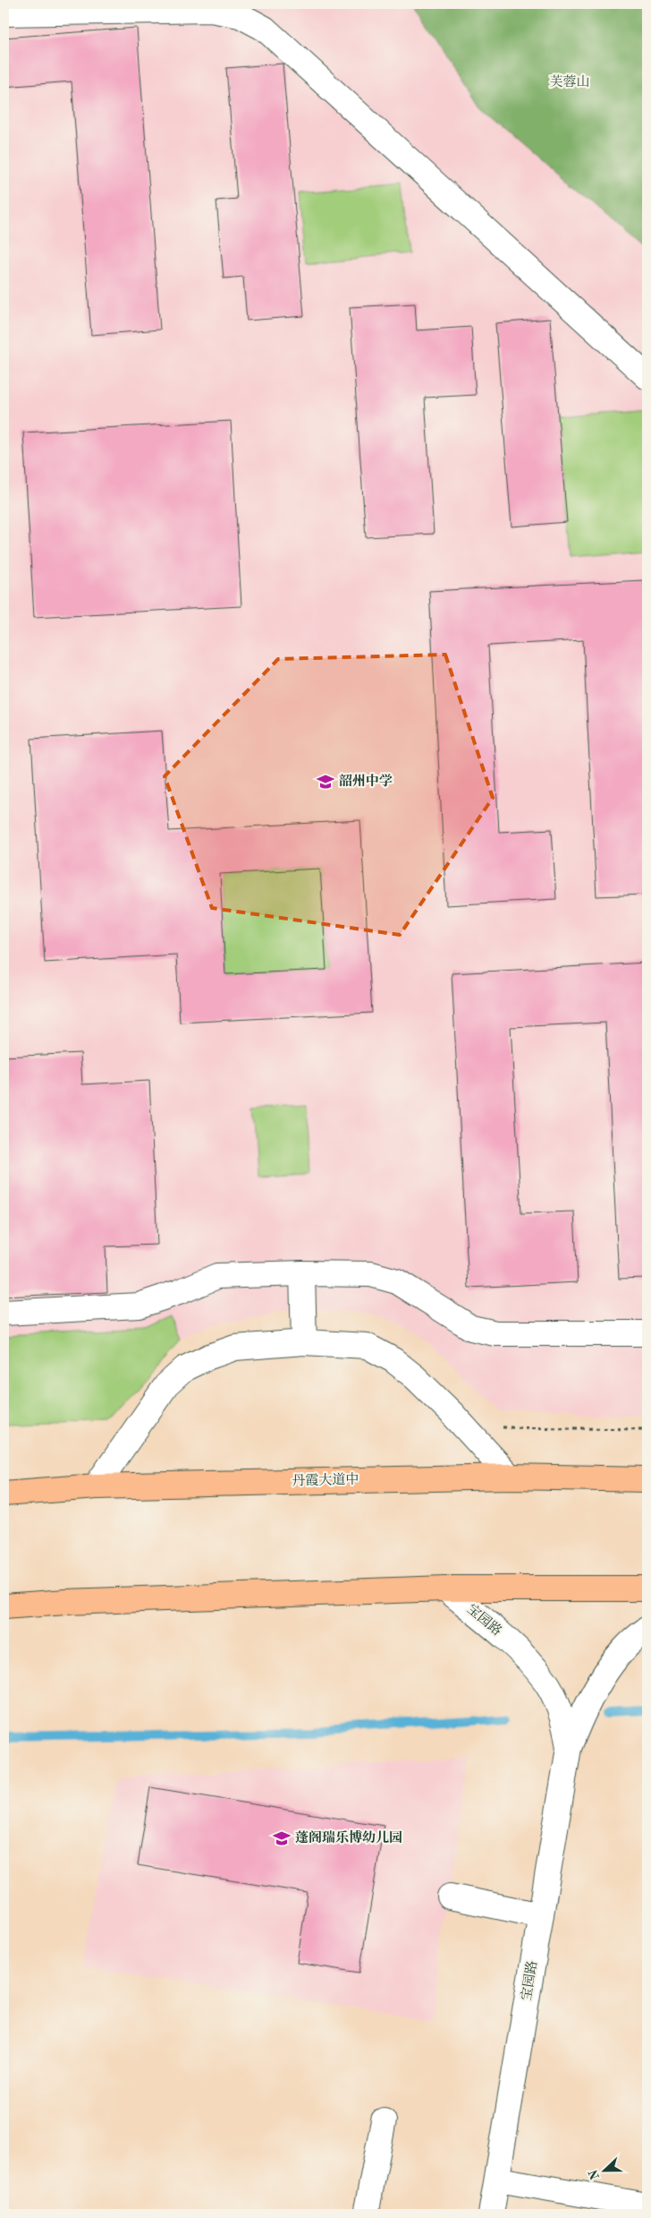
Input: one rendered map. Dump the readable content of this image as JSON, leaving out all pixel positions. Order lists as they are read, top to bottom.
{
  "streets": {
    "main road": ["丹霞大道中"],
    "street": ["宝园路"]
  },
  "parks": ["芙蓉山"],
  "places": {
    "school or university": ["韶州中学", "蓬阁瑞乐博幼儿园"]
  },
  "north": "left"
}
